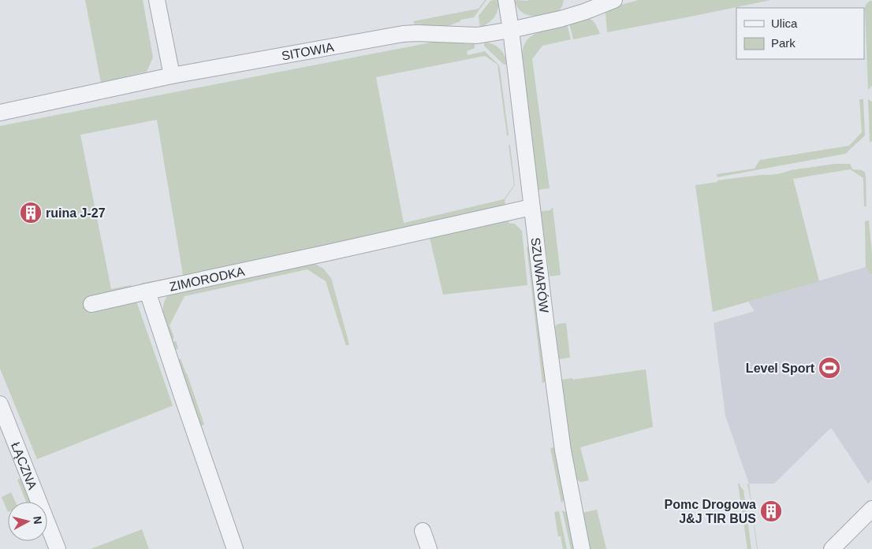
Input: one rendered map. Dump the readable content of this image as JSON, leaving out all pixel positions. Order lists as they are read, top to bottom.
{
  "streets": {
    "street": [
      "SITOWIA",
      "SZUWARÓW",
      "ZIMORODKA",
      "ŁĄCZNA"
    ]
  },
  "crossings": [
    ["SITOWIA", "SZUWARÓW"],
    ["SZUWARÓW", "ZIMORODKA"]
  ],
  "places": {
    "building": ["ruina J-27", "Pomc Drogowa J&J TIR BUS"],
    "sports": ["Level Sport"]
  },
  "legend": ["Ulica", "Park"],
  "north": "right"
}
